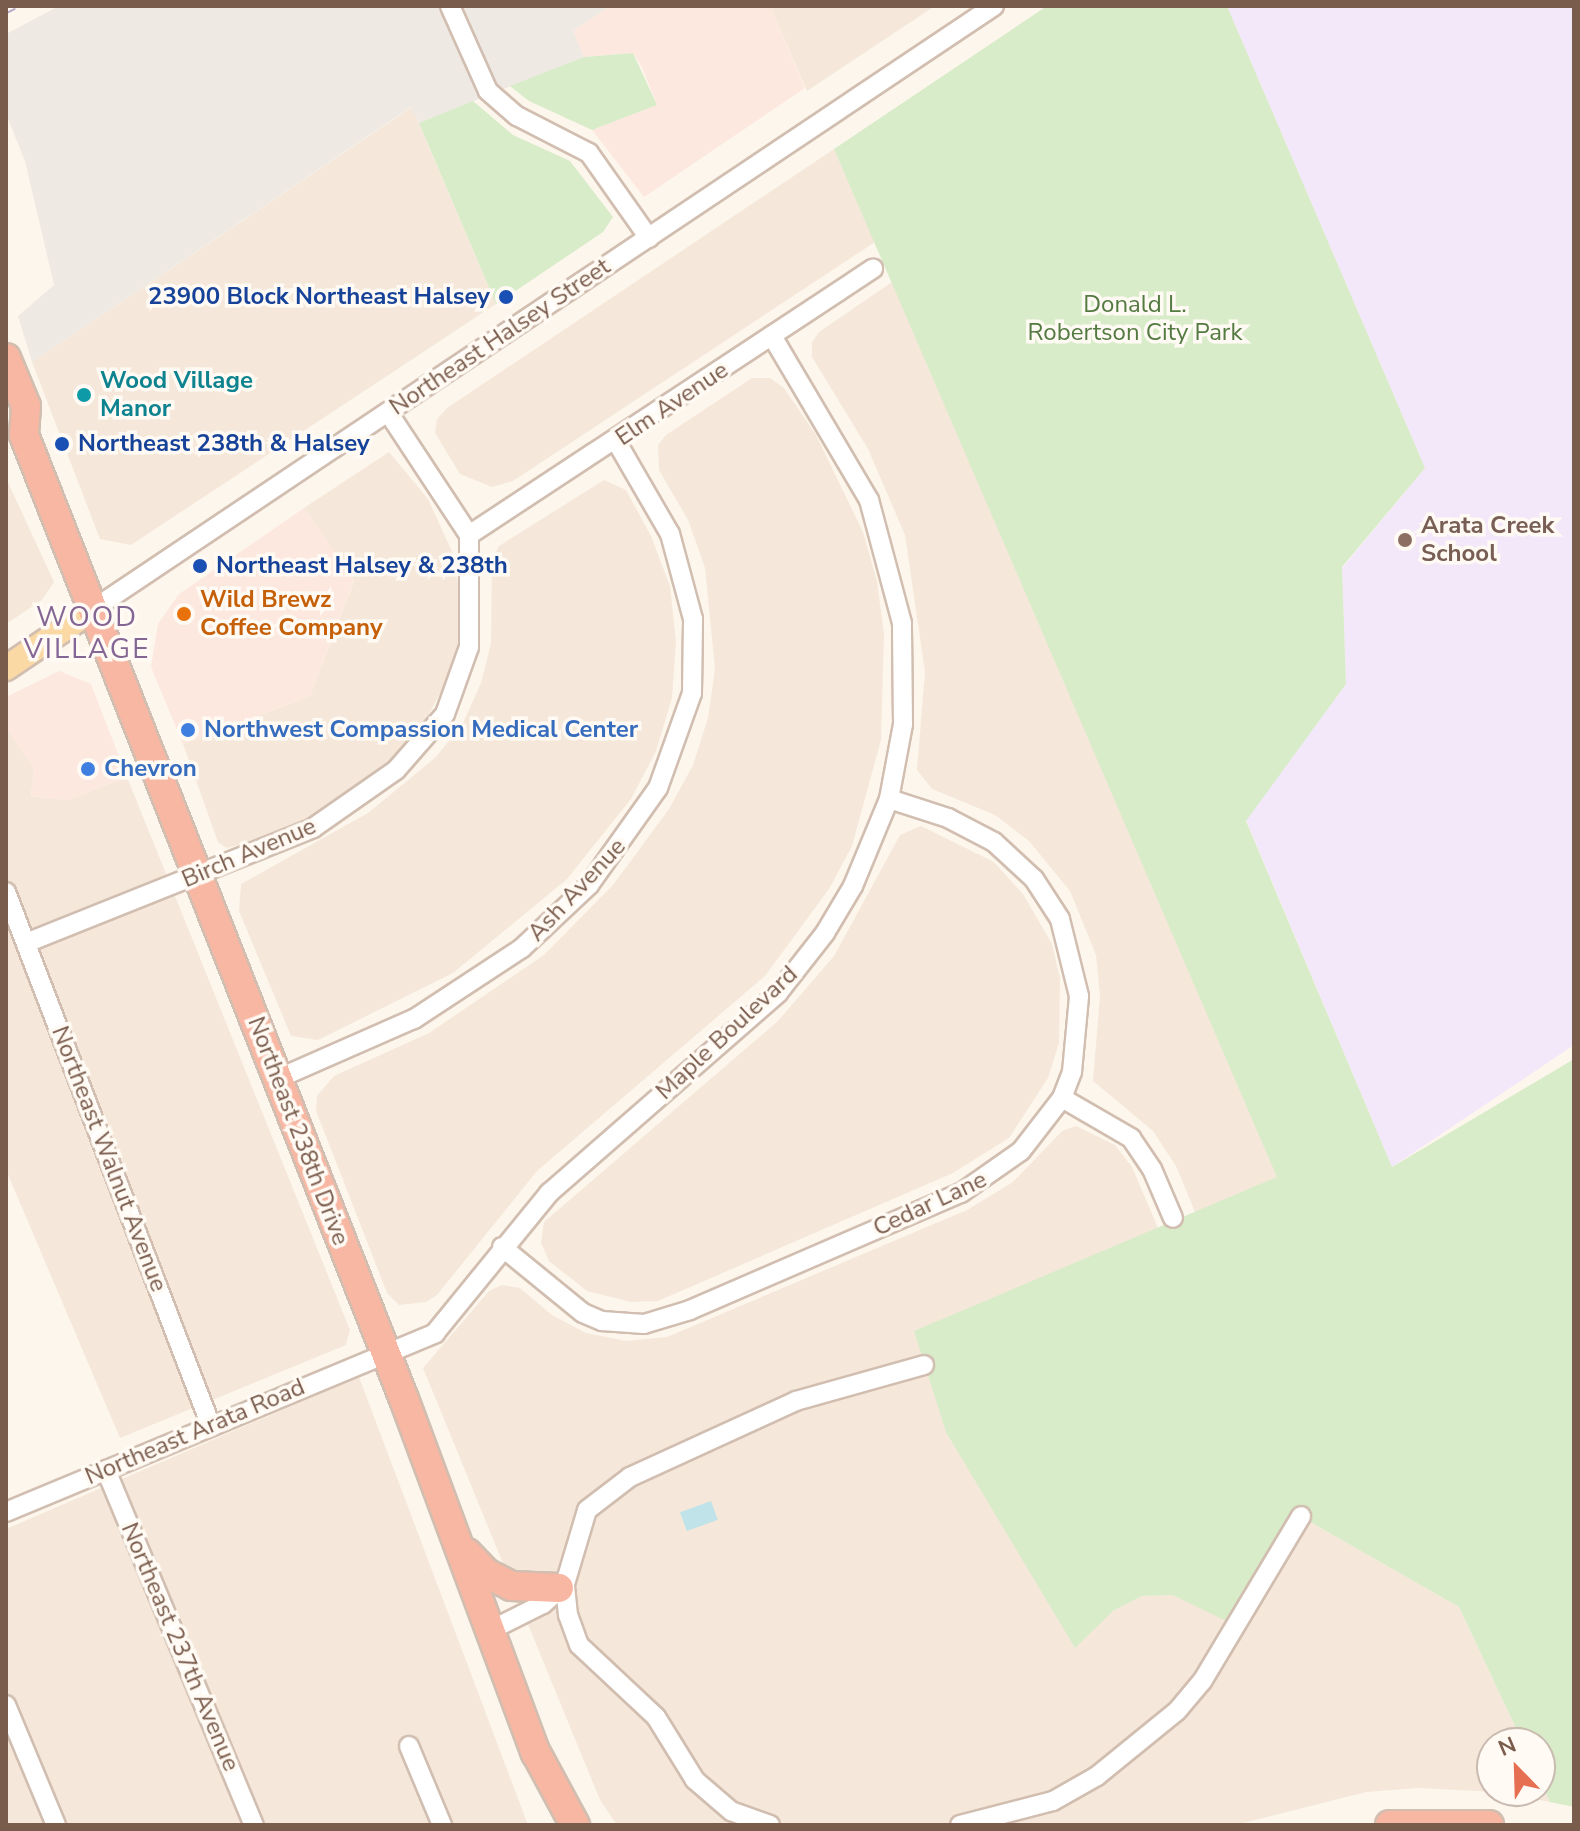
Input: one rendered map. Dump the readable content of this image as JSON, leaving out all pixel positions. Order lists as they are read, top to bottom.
{
  "streets": {
    "highway": ["Northeast 238th Drive"],
    "main road": ["Northeast Halsey Street"],
    "street": [
      "Elm Avenue",
      "Birch Avenue",
      "Ash Avenue",
      "Maple Boulevard",
      "Northeast Walnut Avenue",
      "Cedar Lane",
      "Northeast Arata Road",
      "Northeast 237th Avenue"
    ]
  },
  "crossings": [
    ["Northeast Halsey Street", "Northeast 238th Drive"],
    ["Elm Avenue", "Birch Avenue"],
    ["Elm Avenue", "Ash Avenue"],
    ["Elm Avenue", "Maple Boulevard"],
    ["Birch Avenue", "Northeast 238th Drive"],
    ["Birch Avenue", "Northeast Walnut Avenue"],
    ["Ash Avenue", "Northeast 238th Drive"],
    ["Maple Boulevard", "Northeast 238th Drive"],
    ["Maple Boulevard", "Cedar Lane"],
    ["Maple Boulevard", "Northeast Arata Road"],
    ["Northeast 238th Drive", "Northeast Arata Road"],
    ["Northeast Walnut Avenue", "Northeast Arata Road"],
    ["Northeast Arata Road", "Northeast 237th Avenue"]
  ],
  "districts": ["WOOD VILLAGE"],
  "parks": ["Donald L. Robertson City Park"],
  "places": [
    "23900 Block Northeast Halsey",
    "Wood Village Manor",
    "Northeast 238th & Halsey",
    "Arata Creek School",
    "Northeast Halsey & 238th",
    "Wild Brewz Coffee Company",
    "Northwest Compassion Medical Center",
    "Chevron"
  ],
  "north": "top left"
}
